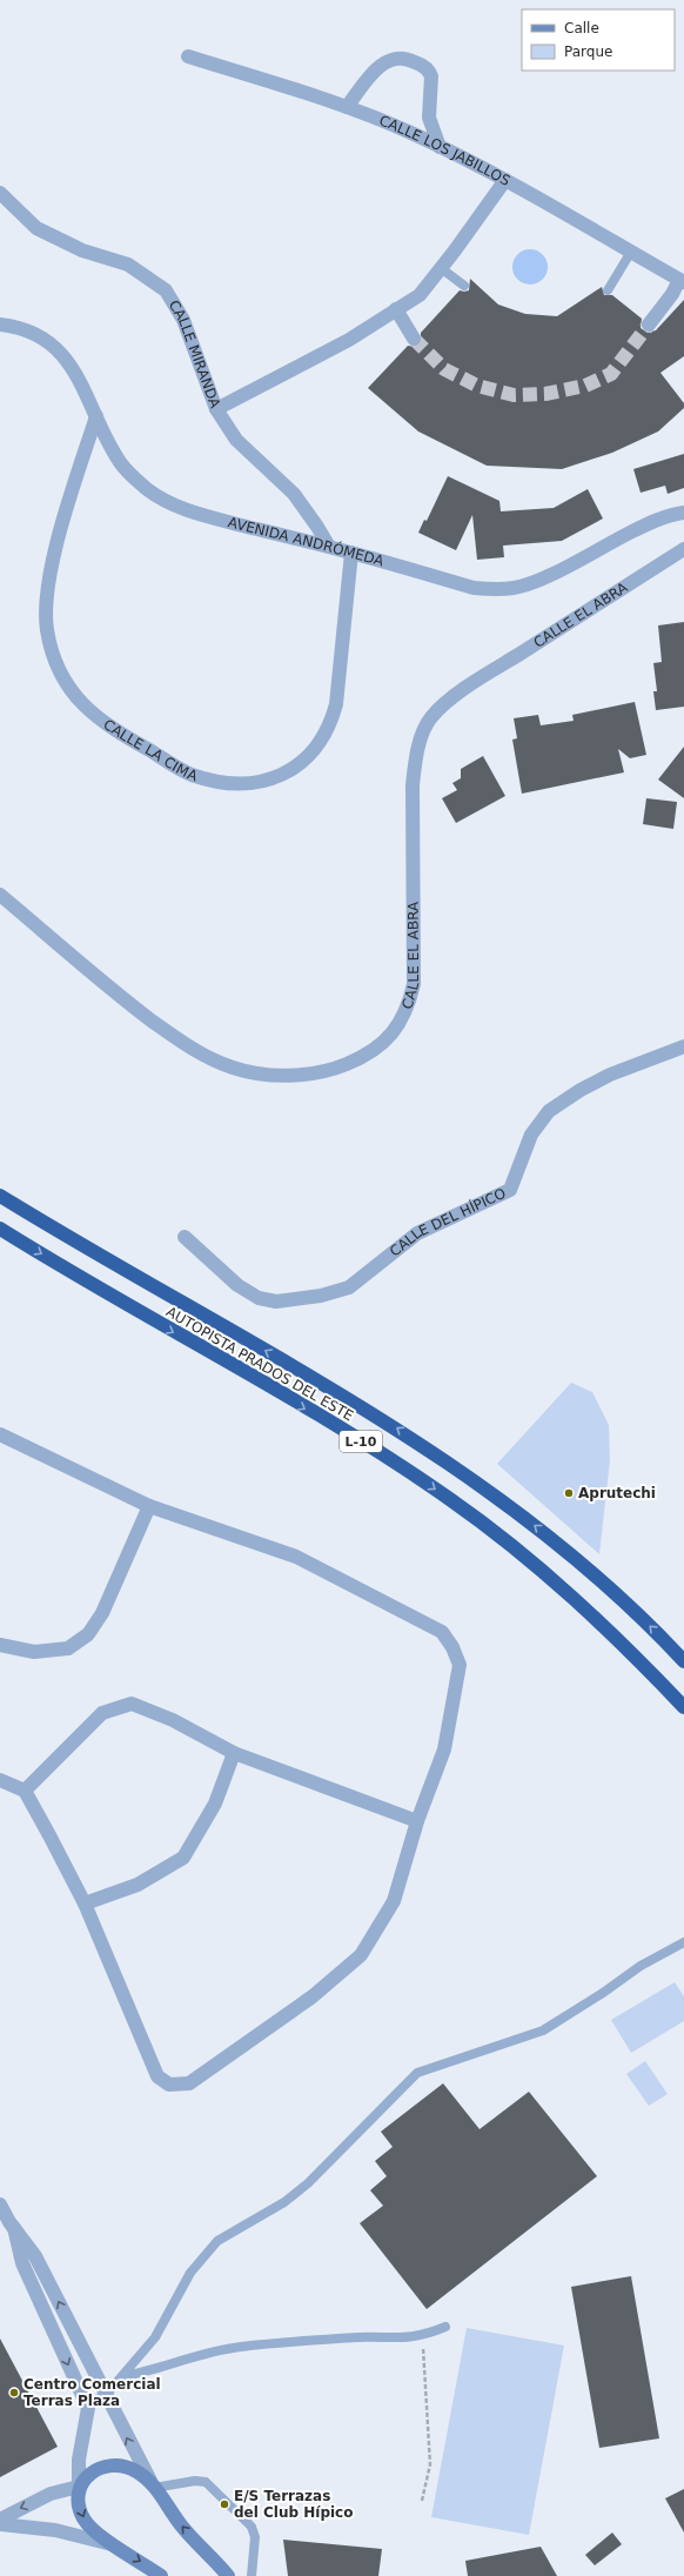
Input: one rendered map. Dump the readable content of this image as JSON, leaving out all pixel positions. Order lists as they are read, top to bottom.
{
  "streets": {
    "highway": ["AUTOPISTA PRADOS DEL ESTE", "L-10"],
    "street": [
      "CALLE LOS JABILLOS",
      "CALLE MIRANDA",
      "AVENIDA ANDRÓMEDA",
      "CALLE EL ABRA",
      "CALLE LA CIMA",
      "CALLE DEL HÍPICO"
    ]
  },
  "crossings": [
    ["CALLE MIRANDA", "AVENIDA ANDRÓMEDA"],
    ["AVENIDA ANDRÓMEDA", "CALLE LA CIMA"]
  ],
  "places": ["Aprutechi", "Centro Comercial Terras Plaza", "E/S Terrazas del Club Hípico"],
  "legend": ["Calle", "Parque"]
}
